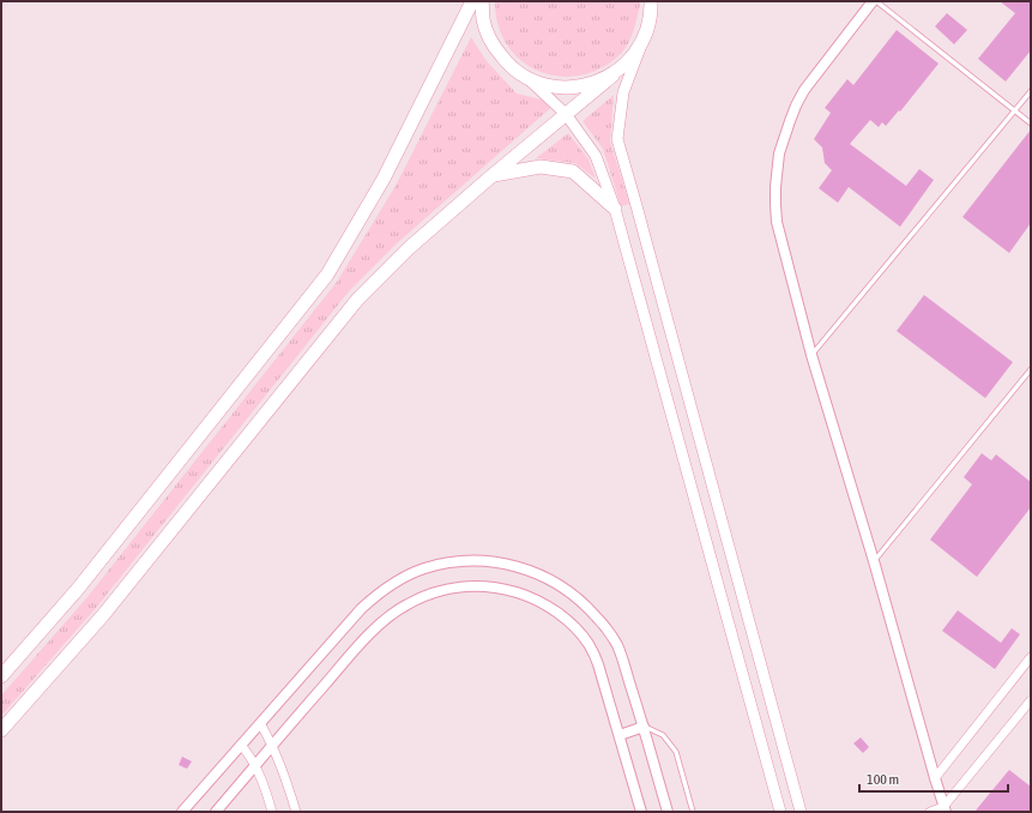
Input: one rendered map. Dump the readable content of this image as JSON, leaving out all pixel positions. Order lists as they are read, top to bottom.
{
  "scale_bar": "100 m"
}
